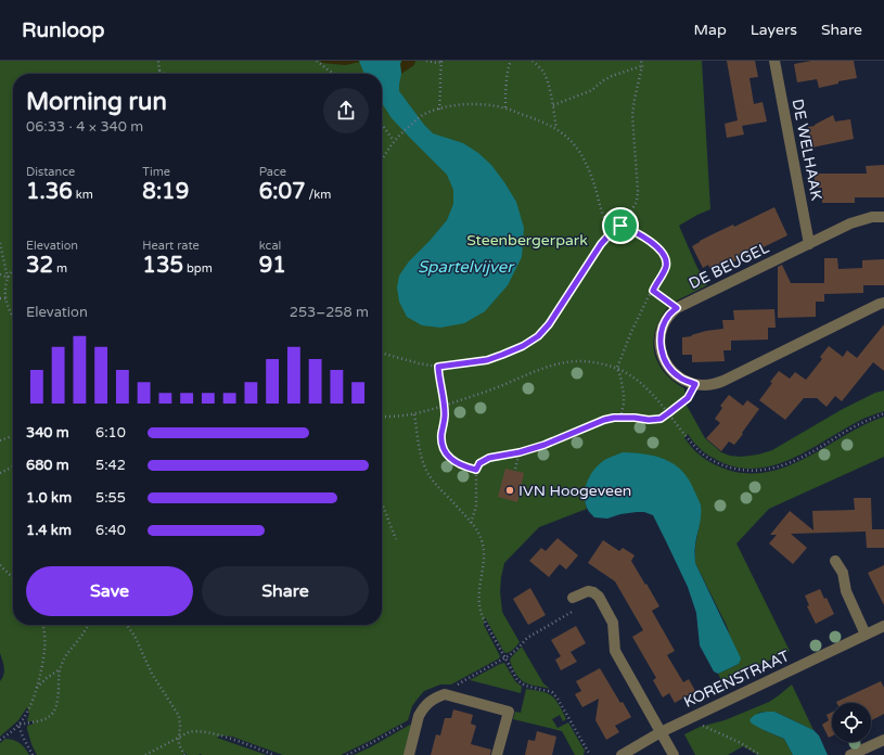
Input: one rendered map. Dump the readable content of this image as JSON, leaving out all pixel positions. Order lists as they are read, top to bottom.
{
  "streets": {
    "street": ["DE WELHAAK", "DE BEUGEL", "KORENSTRAAT"]
  },
  "crossings": [
    ["DE WELHAAK", "DE BEUGEL"]
  ],
  "water": ["Spartelvijver"],
  "parks": ["Steenbergerpark"],
  "places": ["IVN Hoogeveen"],
  "page": {
    "header": "Runloop",
    "nav": ["Map", "Layers", "Share"],
    "heading": ["Morning run", "06:33 · 4 × 340 m"],
    "stats": [
      ["Distance", "1.36 km"],
      ["Time", "8:19"],
      ["Pace", "6:07 /km"],
      ["Elevation", "32 m"],
      ["Heart rate", "135 bpm"],
      ["kcal", "91"]
    ],
    "chart": ["Elevation", "253–258 m"],
    "list": [
      {
        "name": "340 m",
        "note": "6:10"
      },
      {
        "name": "680 m",
        "note": "5:42"
      },
      {
        "name": "1.0 km",
        "note": "5:55"
      },
      {
        "name": "1.4 km",
        "note": "6:40"
      }
    ],
    "buttons": ["Save", "Share"]
  }
}
